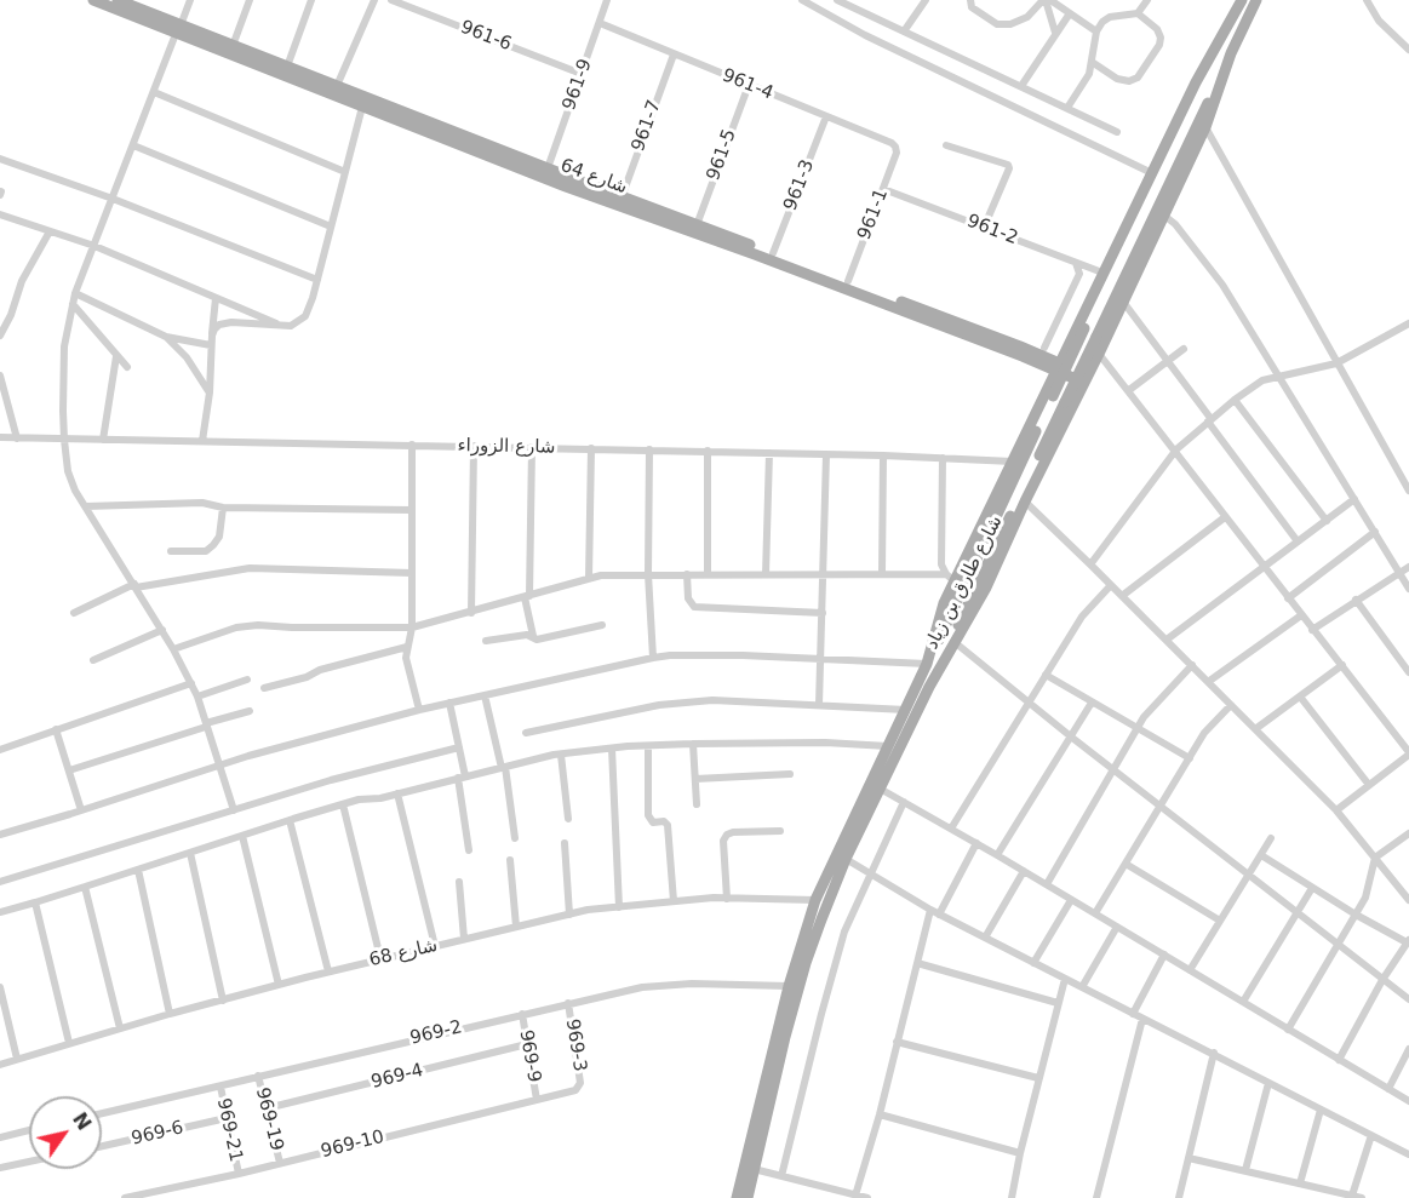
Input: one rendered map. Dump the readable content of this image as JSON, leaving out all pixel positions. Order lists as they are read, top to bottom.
{
  "streets": {
    "main road": ["شارع 64", "شارع طارق بن زياد"],
    "street": [
      "961-6",
      "961-9",
      "961-4",
      "961-7",
      "961-5",
      "961-3",
      "961-1",
      "961-2",
      "شارع الزوراء",
      "شارع 68",
      "969-2",
      "969-3",
      "969-9",
      "969-4",
      "969-19",
      "969-21",
      "969-6",
      "969-10"
    ]
  },
  "crossings": [
    ["961-6", "961-9"],
    ["961-9", "961-4"],
    ["961-9", "شارع 64"],
    ["961-4", "961-7"],
    ["961-4", "961-5"],
    ["961-4", "961-3"],
    ["961-4", "961-1"],
    ["961-7", "شارع 64"],
    ["961-5", "شارع 64"],
    ["شارع 64", "961-3"],
    ["شارع 64", "961-1"],
    ["شارع 64", "شارع طارق بن زياد"],
    ["961-1", "961-2"],
    ["961-2", "شارع طارق بن زياد"],
    ["شارع الزوراء", "شارع طارق بن زياد"],
    ["شارع طارق بن زياد", "شارع 68"],
    ["شارع طارق بن زياد", "969-2"],
    ["969-2", "969-3"],
    ["969-2", "969-9"],
    ["969-2", "969-19"],
    ["969-2", "969-21"],
    ["969-3", "969-10"],
    ["969-9", "969-4"],
    ["969-9", "969-10"],
    ["969-4", "969-19"],
    ["969-19", "969-10"],
    ["969-21", "969-6"],
    ["969-21", "969-10"]
  ],
  "north": "top right"
}
